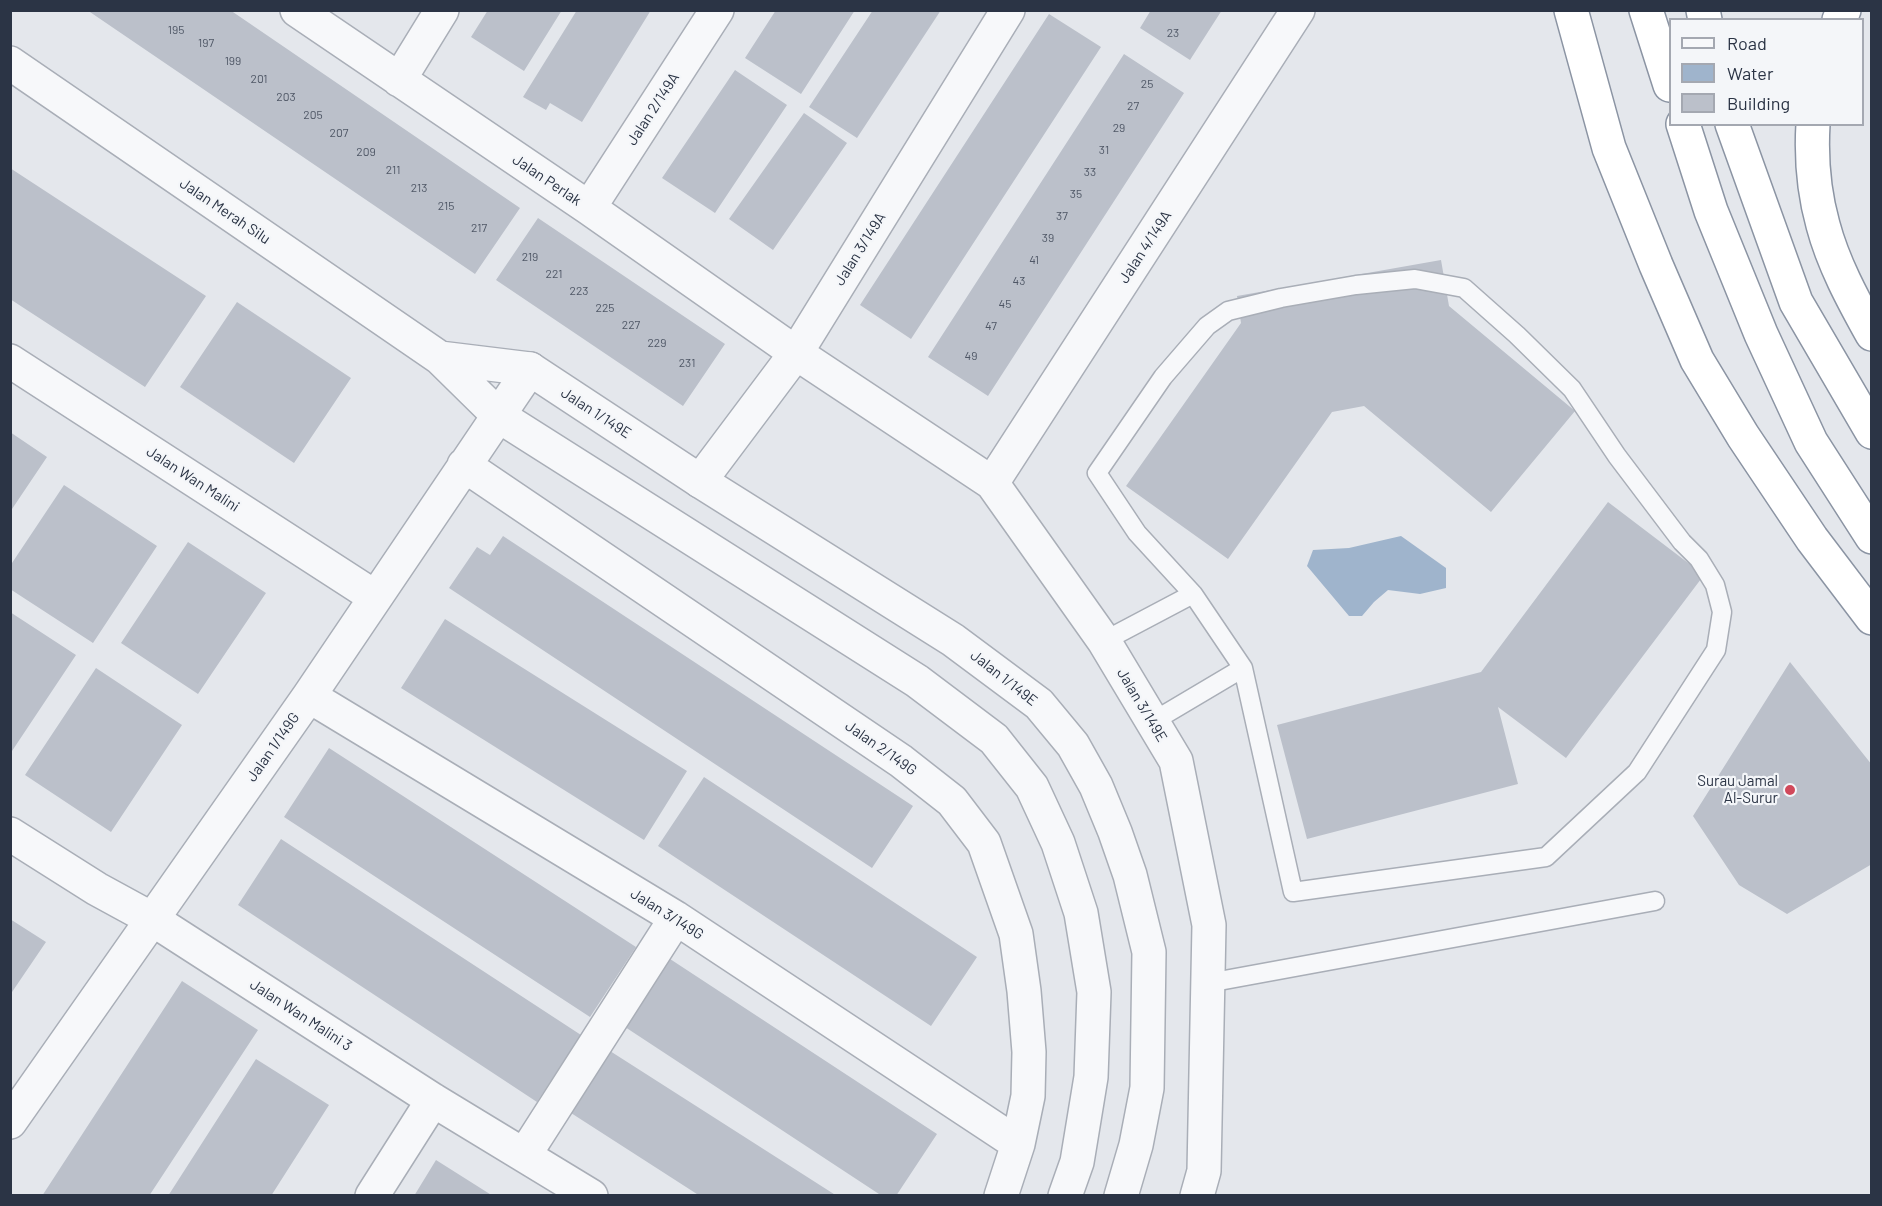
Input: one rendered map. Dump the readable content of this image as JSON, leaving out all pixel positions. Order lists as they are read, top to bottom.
{
  "streets": {
    "street": [
      "Jalan 2/149A",
      "Jalan Perlak",
      "Jalan Merah Silu",
      "Jalan 4/149A",
      "Jalan 3/149A",
      "Jalan 1/149E",
      "Jalan Wan Malini",
      "Jalan 3/149E",
      "Jalan 1/149G",
      "Jalan 2/149G",
      "Jalan 3/149G",
      "Jalan Wan Malini 3"
    ]
  },
  "crossings": [
    ["Jalan 2/149A", "Jalan Perlak"],
    ["Jalan Perlak", "Jalan 3/149A"],
    ["Jalan Perlak", "Jalan 3/149E"],
    ["Jalan Merah Silu", "Jalan 1/149E"],
    ["Jalan Merah Silu", "Jalan 1/149G"],
    ["Jalan 4/149A", "Jalan 3/149E"],
    ["Jalan 3/149A", "Jalan 1/149E"],
    ["Jalan 3/149A", "Jalan 3/149E"],
    ["Jalan 1/149E", "Jalan 1/149G"],
    ["Jalan Wan Malini", "Jalan 1/149G"],
    ["Jalan 1/149G", "Jalan 2/149G"],
    ["Jalan 1/149G", "Jalan 3/149G"],
    ["Jalan 1/149G", "Jalan Wan Malini 3"],
    ["Jalan 2/149G", "Jalan 3/149G"]
  ],
  "places": ["Surau Jamal Al-Surur"],
  "house_numbers": [
    "195",
    "23",
    "197",
    "199",
    "201",
    "25",
    "203",
    "27",
    "205",
    "29",
    "207",
    "31",
    "209",
    "211",
    "33",
    "213",
    "35",
    "215",
    "37",
    "217",
    "39",
    "219",
    "41",
    "221",
    "43",
    "223",
    "45",
    "225",
    "227",
    "47",
    "229",
    "49",
    "231"
  ],
  "legend": ["Road", "Water", "Building"]
}
